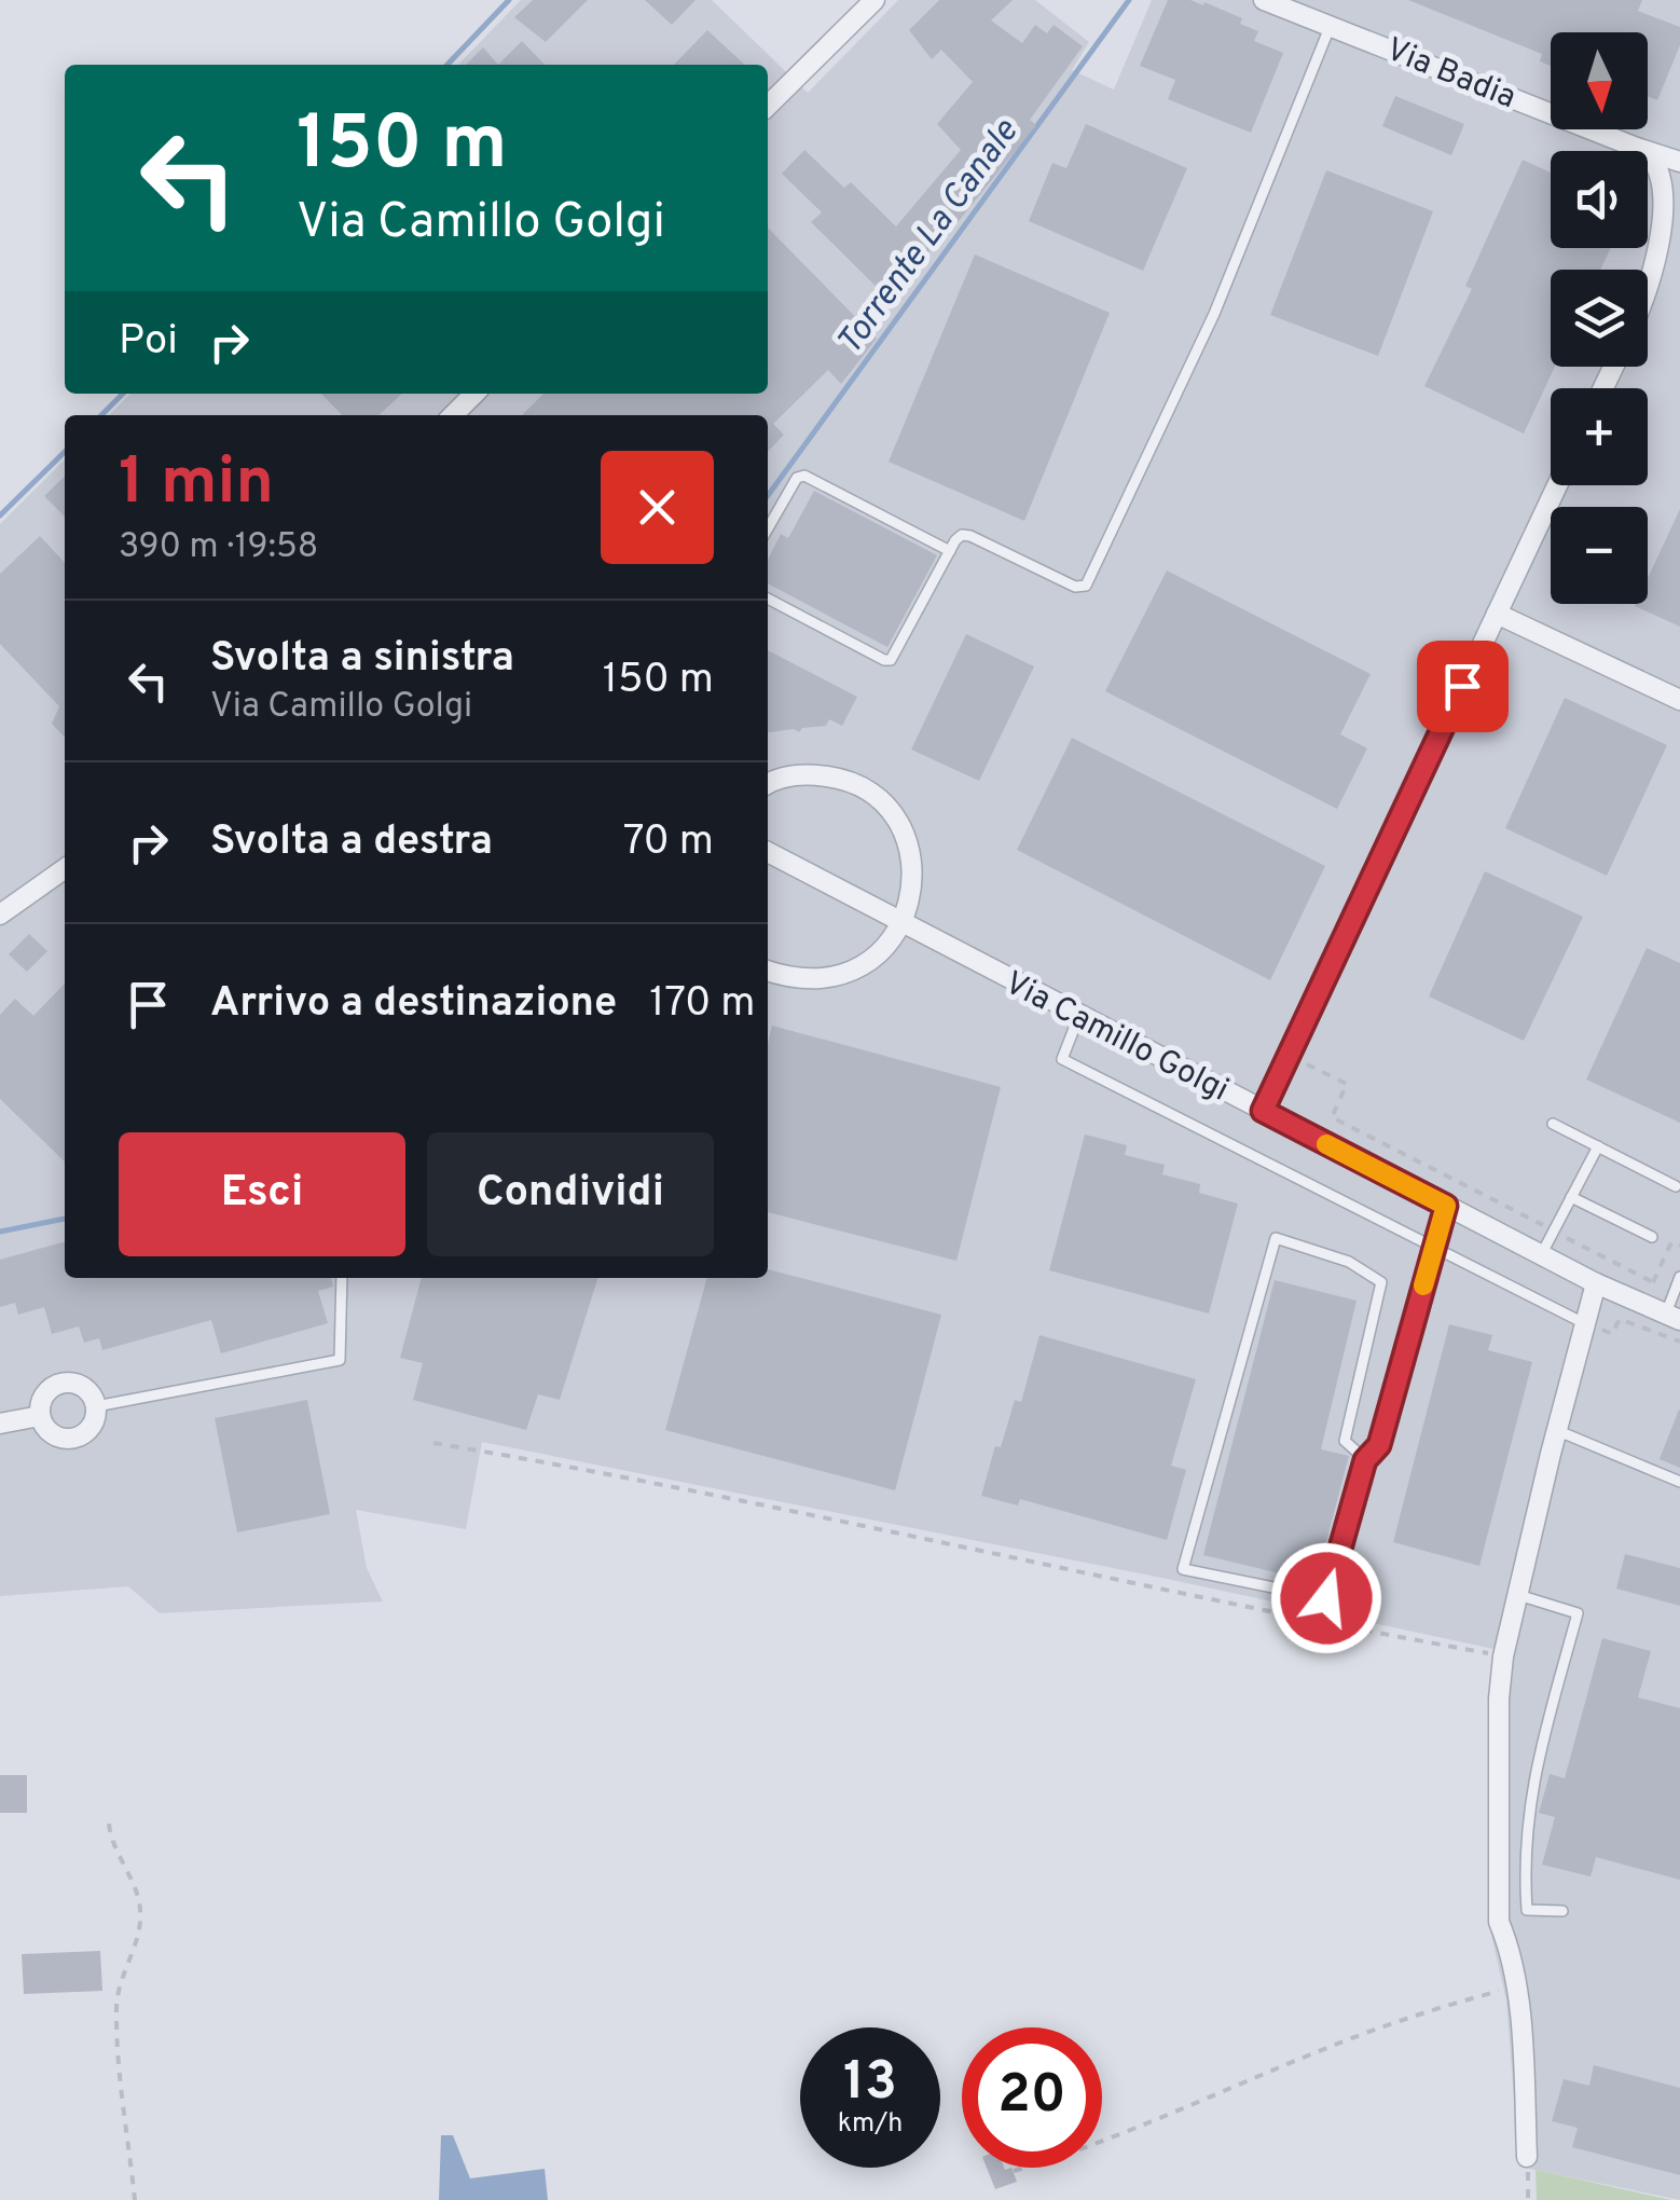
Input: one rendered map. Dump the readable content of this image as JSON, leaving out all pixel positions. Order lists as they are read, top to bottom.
{
  "streets": {
    "street": ["Via Badia", "Via Camillo Golgi"]
  },
  "water": ["Torrente La Canale"],
  "north": "bottom",
  "page": {
    "map_buttons": ["+", "−"],
    "turn": ["150 m", "Via Camillo Golgi"],
    "then": "Poi",
    "heading": ["1 min", "390 m · 19:58"],
    "list": [
      {
        "name": "Svolta a sinistra",
        "note": "Via Camillo Golgi",
        "value": "150 m"
      },
      {
        "name": "Svolta a destra",
        "value": "70 m"
      },
      {
        "name": "Arrivo a destinazione",
        "value": "170 m"
      }
    ],
    "buttons": ["Esci", "Condividi"],
    "speed": "13 km/h",
    "limit": "20"
  }
}
